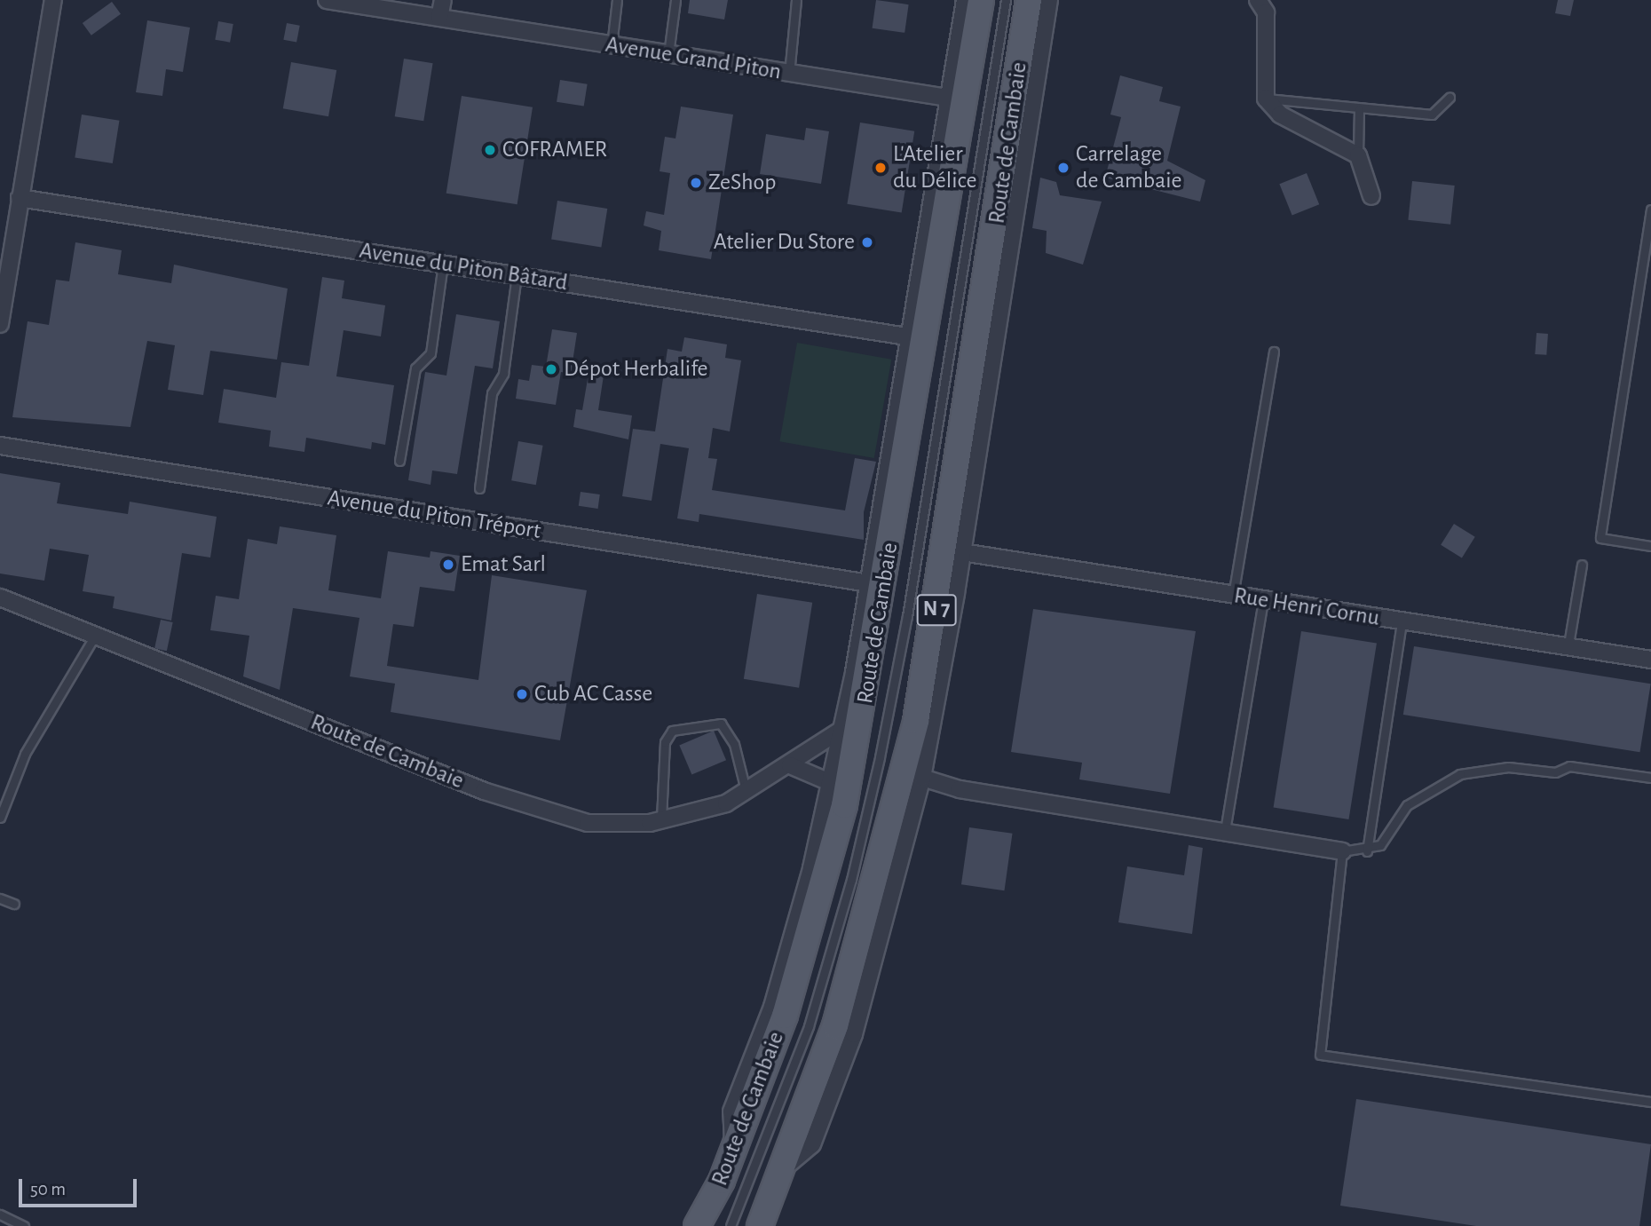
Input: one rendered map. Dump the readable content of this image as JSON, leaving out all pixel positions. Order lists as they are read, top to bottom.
{
  "streets": {
    "main road": ["Route de Cambaie", "N 7"],
    "street": [
      "Avenue Grand Piton",
      "Avenue du Piton Bâtard",
      "Avenue du Piton Tréport",
      "Rue Henri Cornu"
    ]
  },
  "places": [
    "COFRAMER",
    "L'Atelier du Délice",
    "Carrelage de Cambaie",
    "ZeShop",
    "Atelier Du Store",
    "Dépot Herbalife",
    "Emat Sarl",
    "Cub AC Casse"
  ],
  "scale_bar": "50 m"
}
